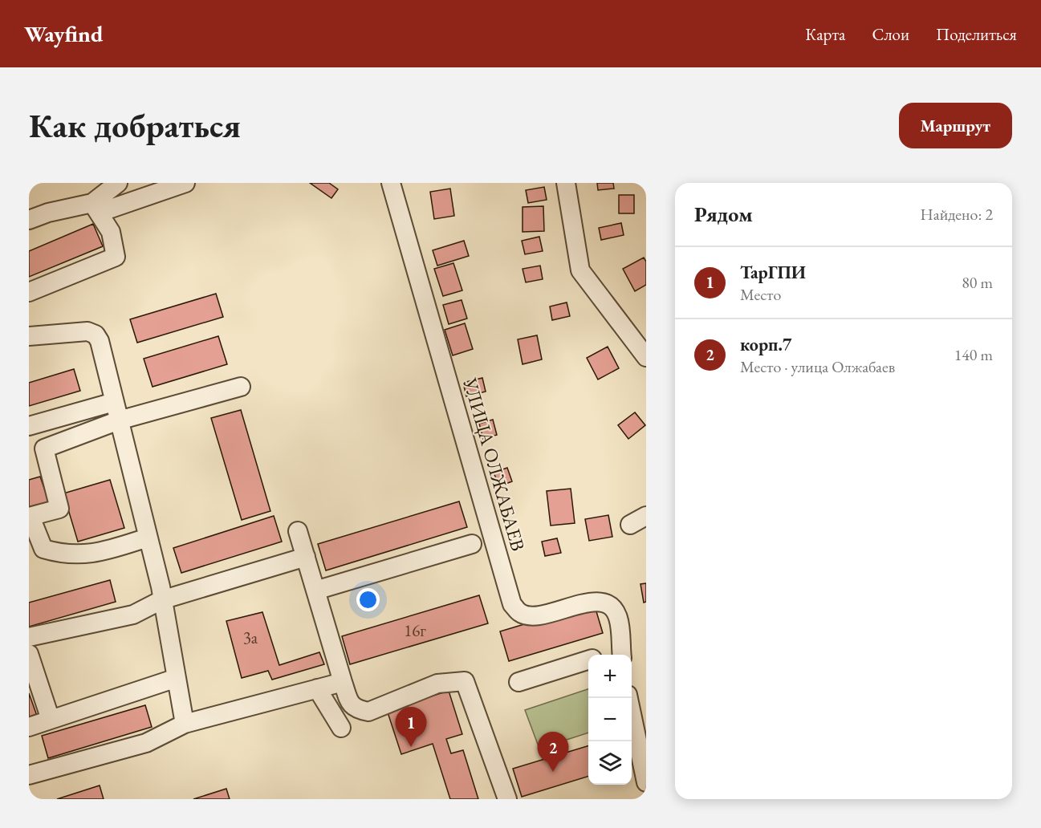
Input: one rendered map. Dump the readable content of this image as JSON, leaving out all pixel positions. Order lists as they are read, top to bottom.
{
  "streets": {
    "street": ["УЛИЦА ОЛЖАБАЕВ"]
  },
  "house_numbers": ["16г", "3а"],
  "page": {
    "header": "Wayfind",
    "nav": ["Карта", "Слои", "Поделиться"],
    "buttons": "Маршрут",
    "title": "Как добраться",
    "heading": ["Рядом", "Найдено: 2"],
    "list": [
      {
        "mark": "1",
        "name": "ТарГПИ",
        "note": "Место",
        "value": "80 m"
      },
      {
        "mark": "2",
        "name": "корп.7",
        "note": "Место · улица Олжабаев",
        "value": "140 m"
      }
    ],
    "map_buttons": ["+", "−"],
    "pins": ["1", "2"]
  }
}
